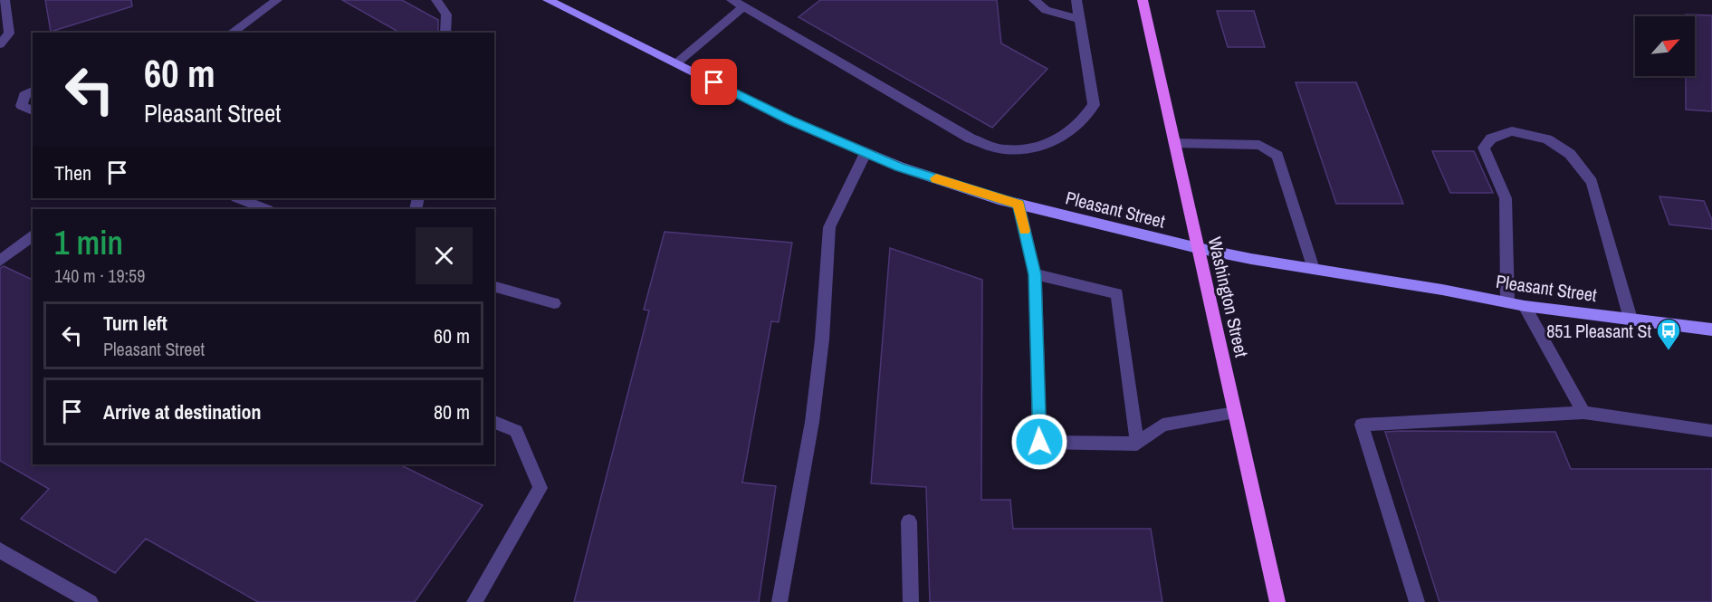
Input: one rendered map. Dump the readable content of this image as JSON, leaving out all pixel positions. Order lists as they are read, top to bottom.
{
  "streets": {
    "main road": ["Pleasant Street", "Washington Street"]
  },
  "crossings": [
    ["Pleasant Street", "Washington Street"]
  ],
  "places": {
    "bus stop": ["851 Pleasant St"]
  },
  "north": "top right",
  "page": {
    "turn": ["60 m", "Pleasant Street"],
    "then": "Then",
    "heading": ["1 min", "140 m · 19:59"],
    "list": [
      {
        "name": "Turn left",
        "note": "Pleasant Street",
        "value": "60 m"
      },
      {
        "name": "Arrive at destination",
        "value": "80 m"
      }
    ]
  }
}
